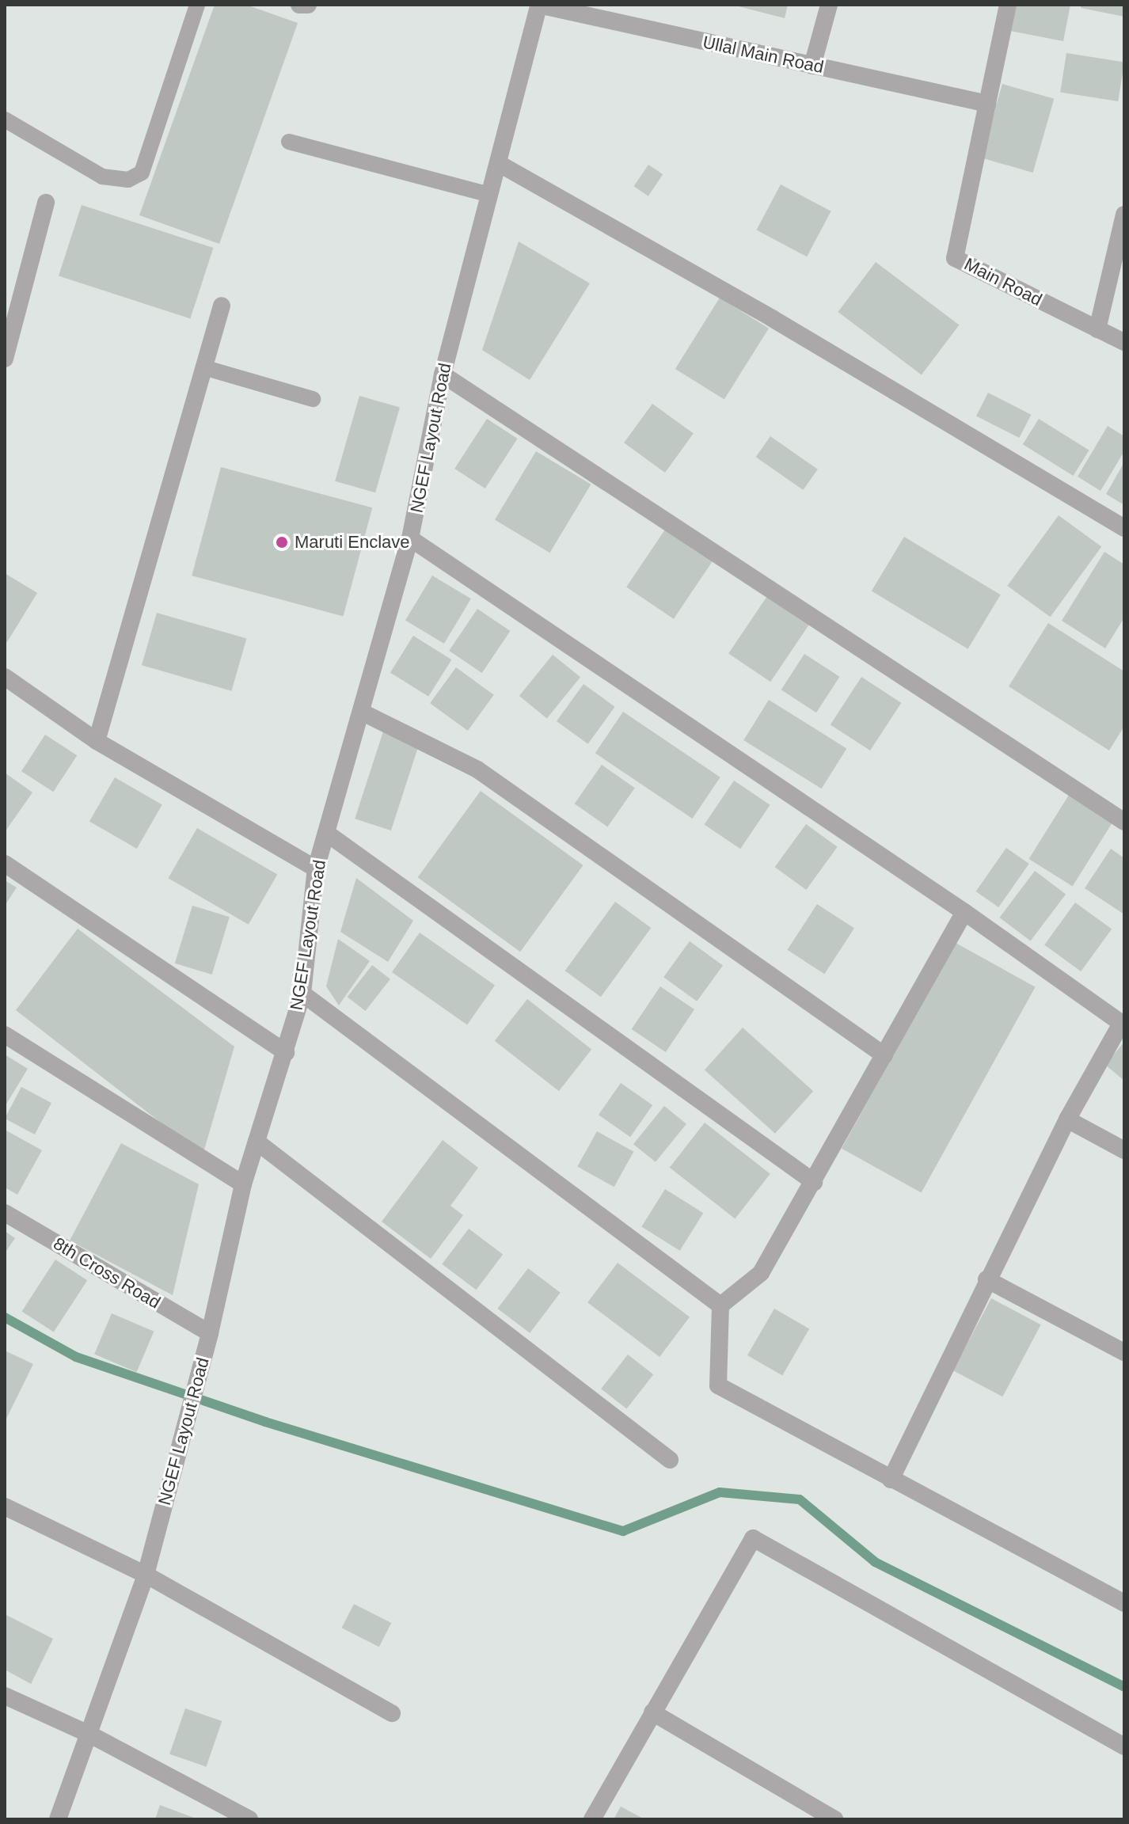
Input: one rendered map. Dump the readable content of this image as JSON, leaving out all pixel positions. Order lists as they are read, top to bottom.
{
  "streets": {
    "street": [
      "Ullal Main Road",
      "Main Road",
      "NGEF Layout Road",
      "8th Cross Road"
    ]
  },
  "crossings": [
    ["Ullal Main Road", "Main Road"],
    ["Ullal Main Road", "NGEF Layout Road"],
    ["NGEF Layout Road", "8th Cross Road"]
  ],
  "places": ["Maruti Enclave"]
}
